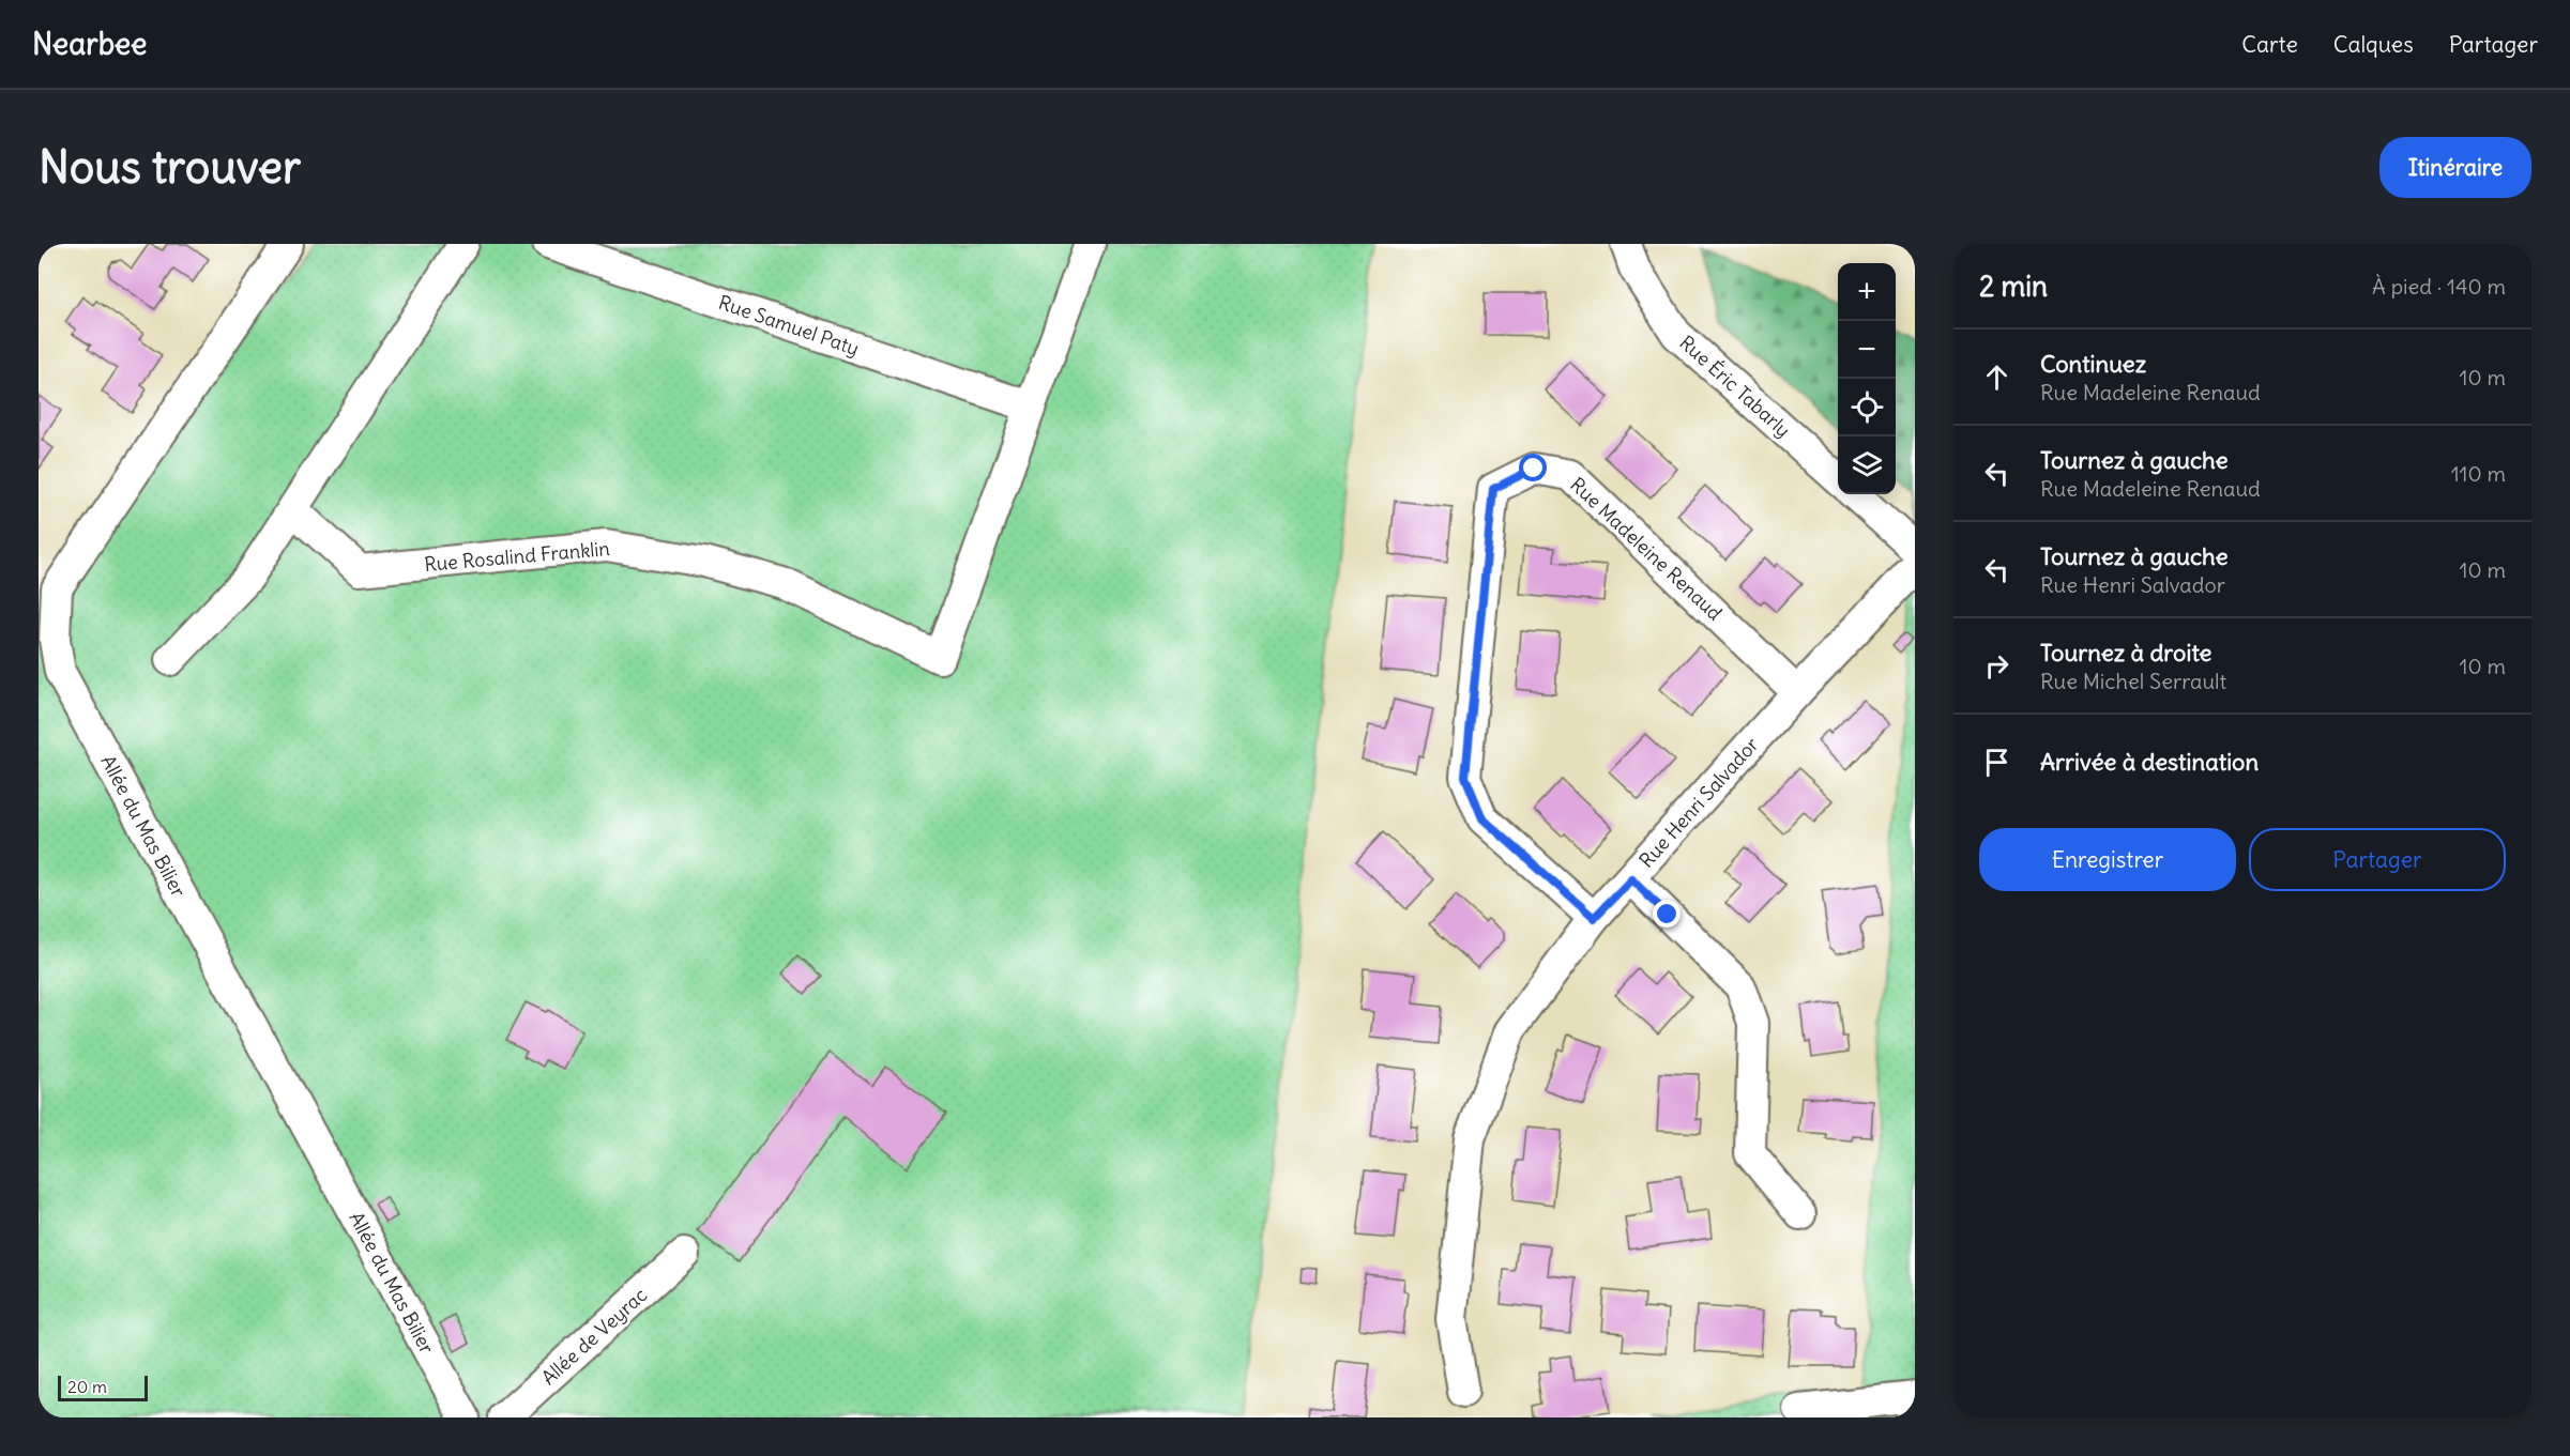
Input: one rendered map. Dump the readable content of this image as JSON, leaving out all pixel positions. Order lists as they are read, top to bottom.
{
  "streets": {
    "street": [
      "Rue Samuel Paty",
      "Rue Éric Tabarly",
      "Rue Madeleine Renaud",
      "Rue Rosalind Franklin",
      "Rue Henri Salvador",
      "Allée du Mas Bilier",
      "Allée de Veyrac"
    ]
  },
  "crossings": [
    ["Rue Samuel Paty", "Rue Rosalind Franklin"],
    ["Rue Madeleine Renaud", "Rue Henri Salvador"]
  ],
  "scale_bar": "20 m",
  "page": {
    "header": "Nearbee",
    "nav": ["Carte", "Calques", "Partager"],
    "buttons": [
      "Itinéraire",
      ["Enregistrer", "Partager"]
    ],
    "title": "Nous trouver",
    "heading": ["2 min", "À pied · 140 m"],
    "map_buttons": ["+", "−"],
    "list": [
      ["Continuez", "Rue Madeleine Renaud", "10 m"],
      ["Tournez à gauche", "Rue Madeleine Renaud", "110 m"],
      ["Tournez à gauche", "Rue Henri Salvador", "10 m"],
      ["Tournez à droite", "Rue Michel Serrault", "10 m"],
      "Arrivée à destination"
    ],
    "scale": "20 m"
  }
}
